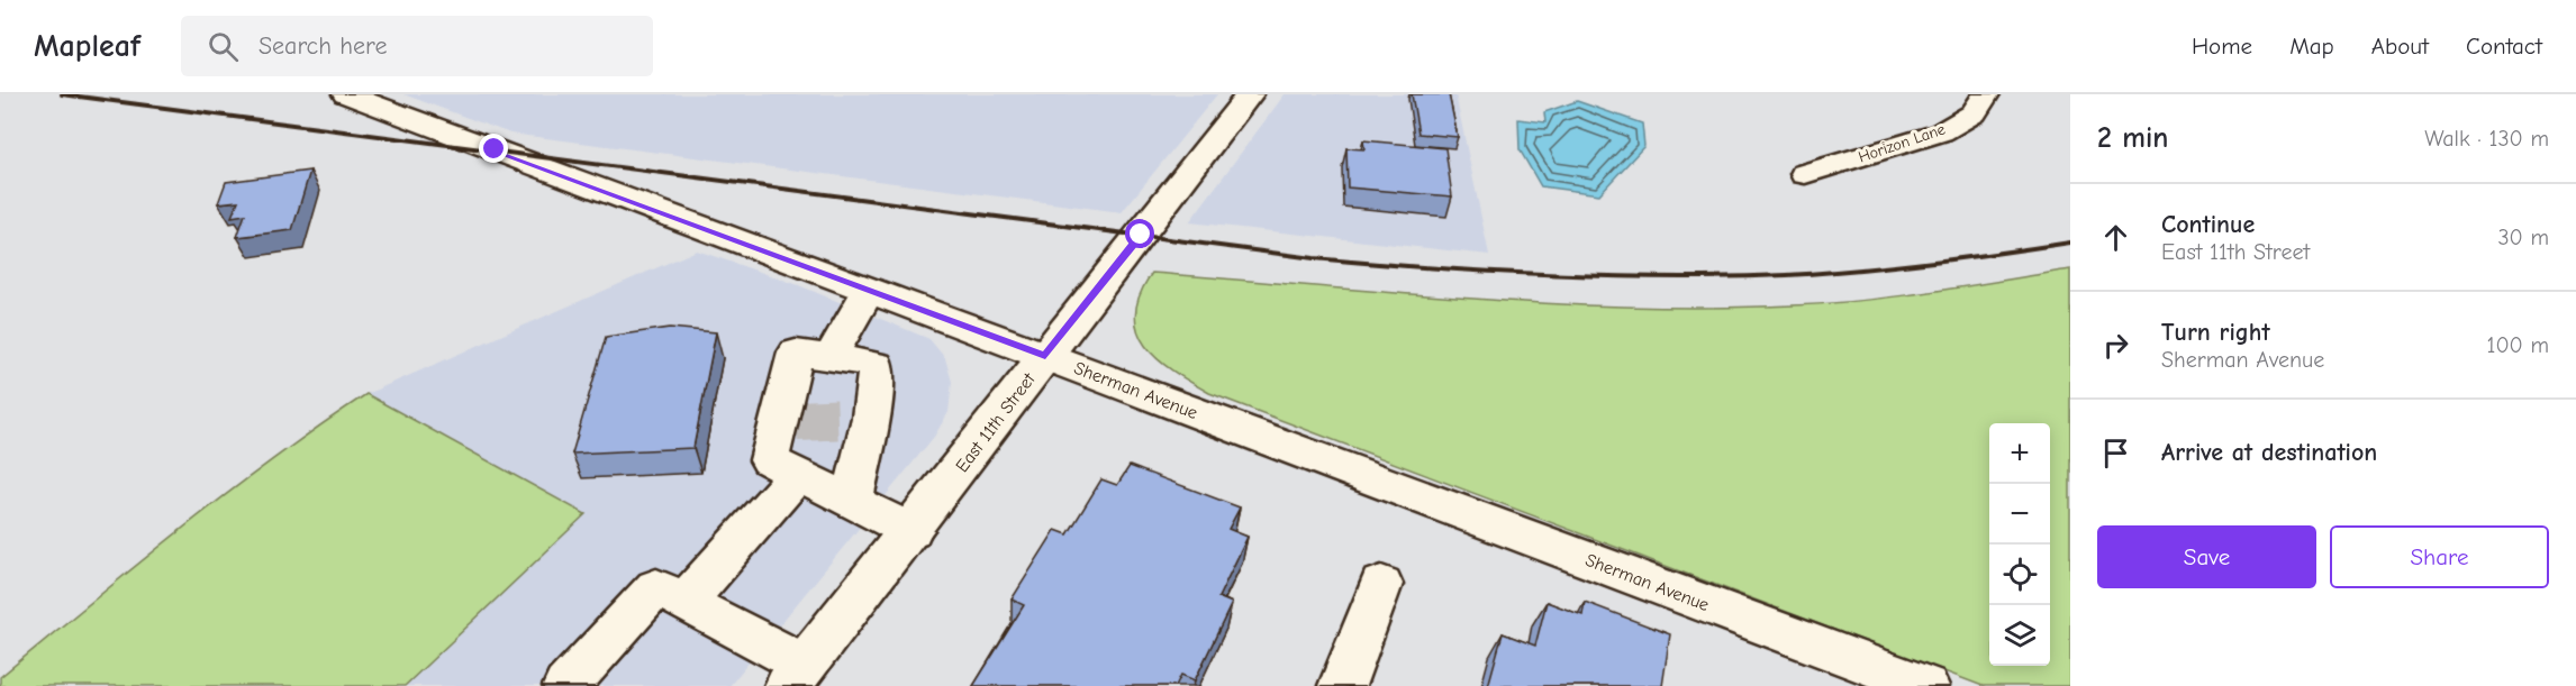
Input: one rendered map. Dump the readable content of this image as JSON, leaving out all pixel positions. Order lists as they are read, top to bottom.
{
  "streets": {
    "street": ["Horizon Lane", "Sherman Avenue", "East 11th Street"]
  },
  "crossings": [
    ["Sherman Avenue", "East 11th Street"]
  ],
  "page": {
    "header": "Mapleaf",
    "search": "Search here",
    "nav": [
      "Home",
      "Map",
      "About",
      "Contact"
    ],
    "heading": ["2 min", "Walk · 130 m"],
    "list": [
      ["Continue", "East 11th Street", "30 m"],
      ["Turn right", "Sherman Avenue", "100 m"],
      "Arrive at destination"
    ],
    "map_buttons": ["+", "−"],
    "buttons": ["Save", "Share"]
  }
}
